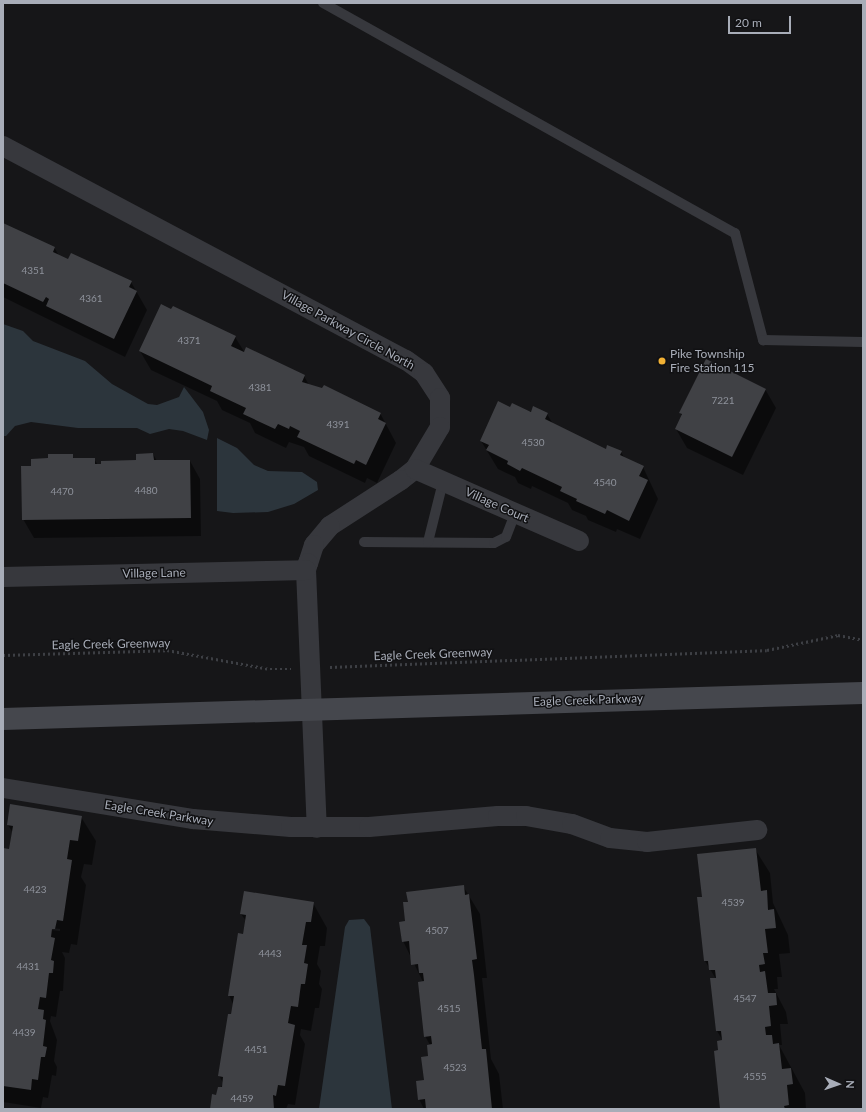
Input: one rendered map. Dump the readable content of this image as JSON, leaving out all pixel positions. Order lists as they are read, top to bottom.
{
  "streets": {
    "main road": ["Eagle Creek Parkway"],
    "street": ["Village Parkway Circle North", "Village Court", "Village Lane"],
    "path": ["Eagle Creek Greenway"]
  },
  "crossings": [
    ["Village Parkway Circle North", "Village Court"],
    ["Village Parkway Circle North", "Village Lane"],
    ["Village Parkway Circle North", "Eagle Creek Greenway"],
    ["Village Parkway Circle North", "Eagle Creek Parkway"]
  ],
  "places": ["Pike Township Fire Station 115"],
  "house_numbers": [
    "4351",
    "4361",
    "4371",
    "4381",
    "7221",
    "4391",
    "4530",
    "4540",
    "4480",
    "4470",
    "4423",
    "4539",
    "4507",
    "4443",
    "4431",
    "4547",
    "4515",
    "4439",
    "4451",
    "4523",
    "4555",
    "4459"
  ],
  "scale_bar": "20 m",
  "north": "right"
}
